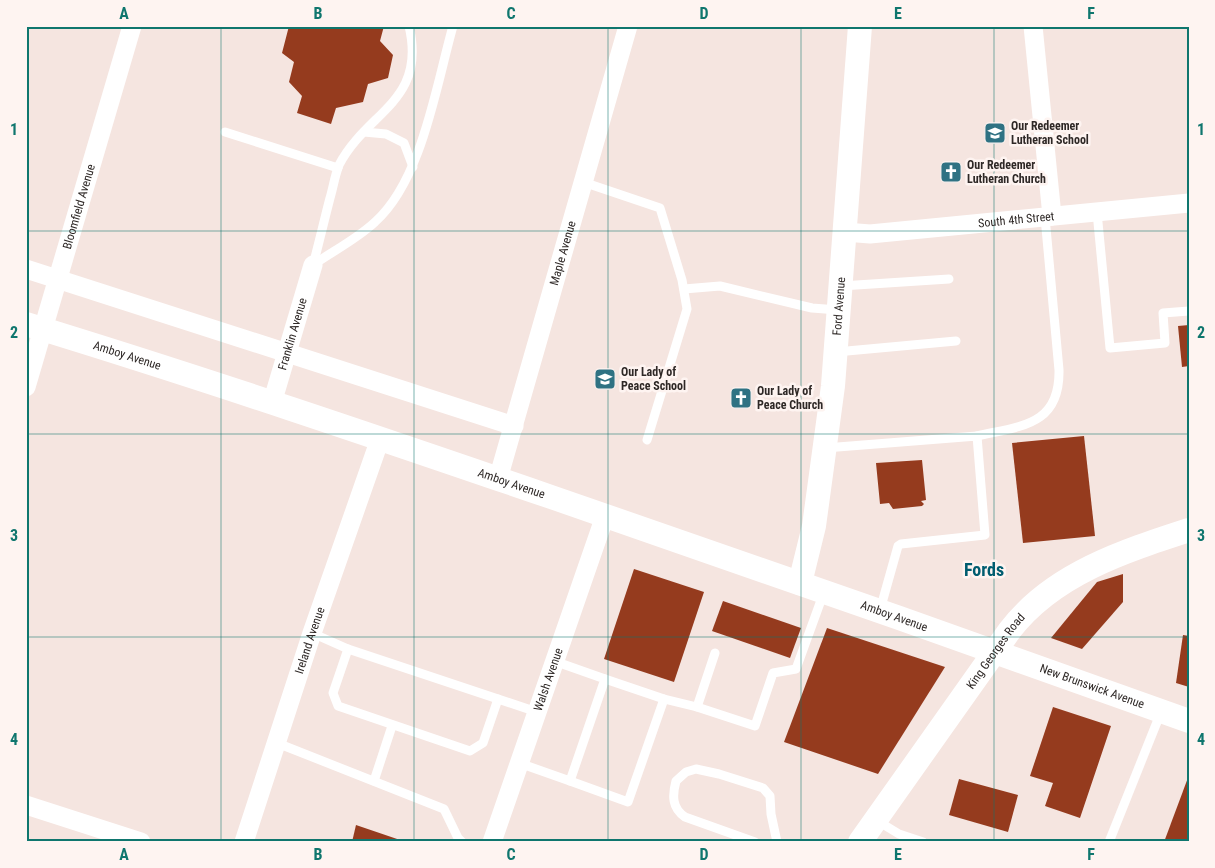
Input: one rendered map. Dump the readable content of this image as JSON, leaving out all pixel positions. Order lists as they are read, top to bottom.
{
  "streets": {
    "street": [
      "Bloomfield Avenue",
      "South 4th Street",
      "Maple Avenue",
      "Ford Avenue",
      "Franklin Avenue",
      "Amboy Avenue",
      "Ireland Avenue",
      "King Georges Road",
      "Walsh Avenue",
      "New Brunswick Avenue"
    ]
  },
  "crossings": [
    ["Bloomfield Avenue", "Amboy Avenue"],
    ["South 4th Street", "Ford Avenue"],
    ["Maple Avenue", "Amboy Avenue"],
    ["Ford Avenue", "Amboy Avenue"],
    ["Franklin Avenue", "Amboy Avenue"],
    ["Amboy Avenue", "Ireland Avenue"],
    ["Amboy Avenue", "King Georges Road"],
    ["Amboy Avenue", "Walsh Avenue"],
    ["Amboy Avenue", "New Brunswick Avenue"],
    ["King Georges Road", "New Brunswick Avenue"]
  ],
  "districts": ["Fords"],
  "places": {
    "school or university": ["Our Redeemer Lutheran School", "Our Lady of Peace School"],
    "church": ["Our Redeemer Lutheran Church", "Our Lady of Peace Church"]
  },
  "grid": {
    "columns": [
      "A",
      "B",
      "C",
      "D",
      "E",
      "F"
    ],
    "rows": [
      "1",
      "2",
      "3",
      "4"
    ]
  }
}
